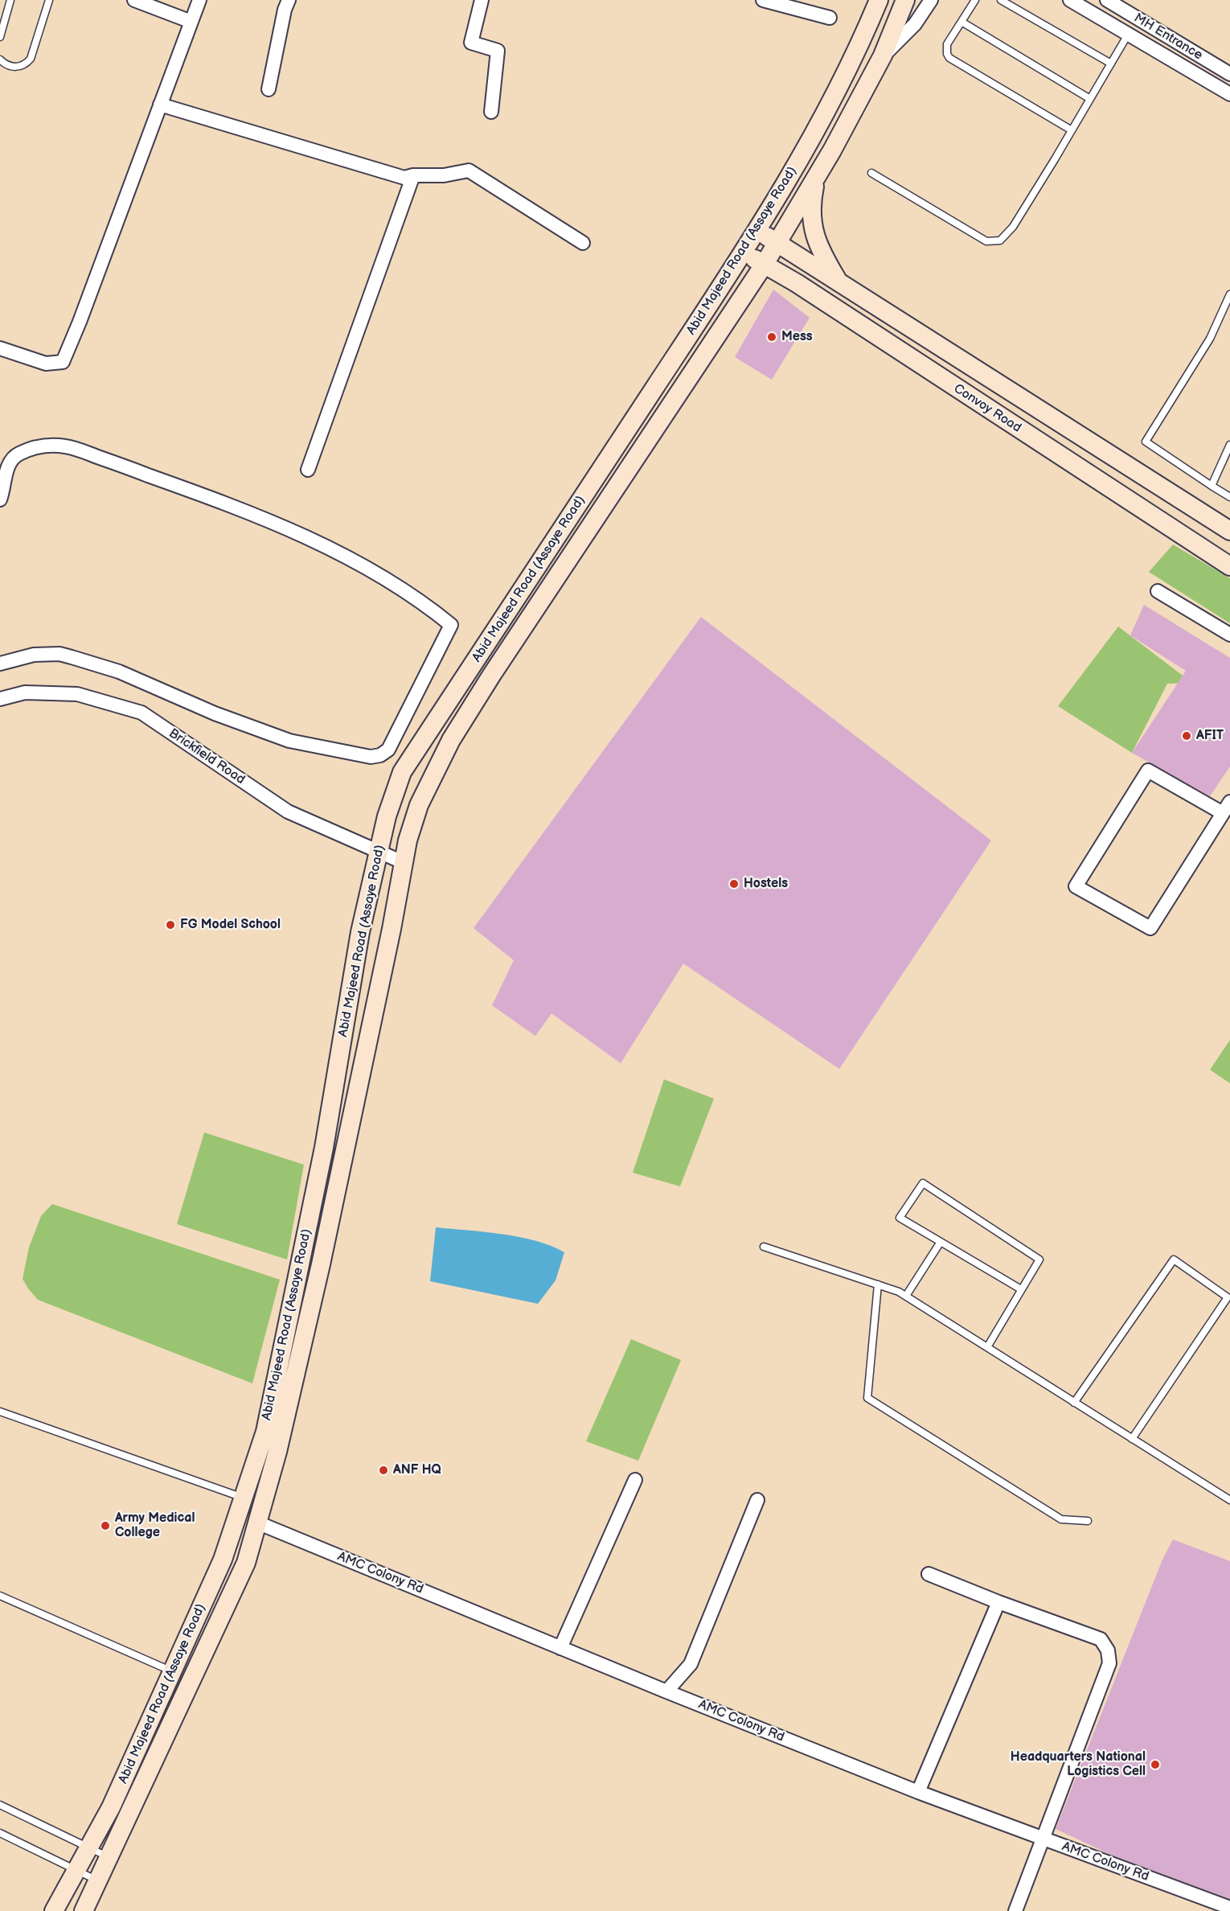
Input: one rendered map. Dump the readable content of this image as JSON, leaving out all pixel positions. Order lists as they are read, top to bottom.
{
  "streets": {
    "main road": ["Abid Majeed Road (Assaye Road)", "Convoy Road"],
    "street": ["MH Entrance", "Brickfield Road", "AMC Colony Rd"]
  },
  "crossings": [
    ["Abid Majeed Road (Assaye Road)", "Convoy Road"],
    ["Abid Majeed Road (Assaye Road)", "Brickfield Road"],
    ["Abid Majeed Road (Assaye Road)", "AMC Colony Rd"]
  ],
  "places": [
    "Mess",
    "AFIT",
    "Hostels",
    "FG Model School",
    "ANF HQ",
    "Army Medical College",
    "Headquarters National Logistics Cell"
  ]
}
